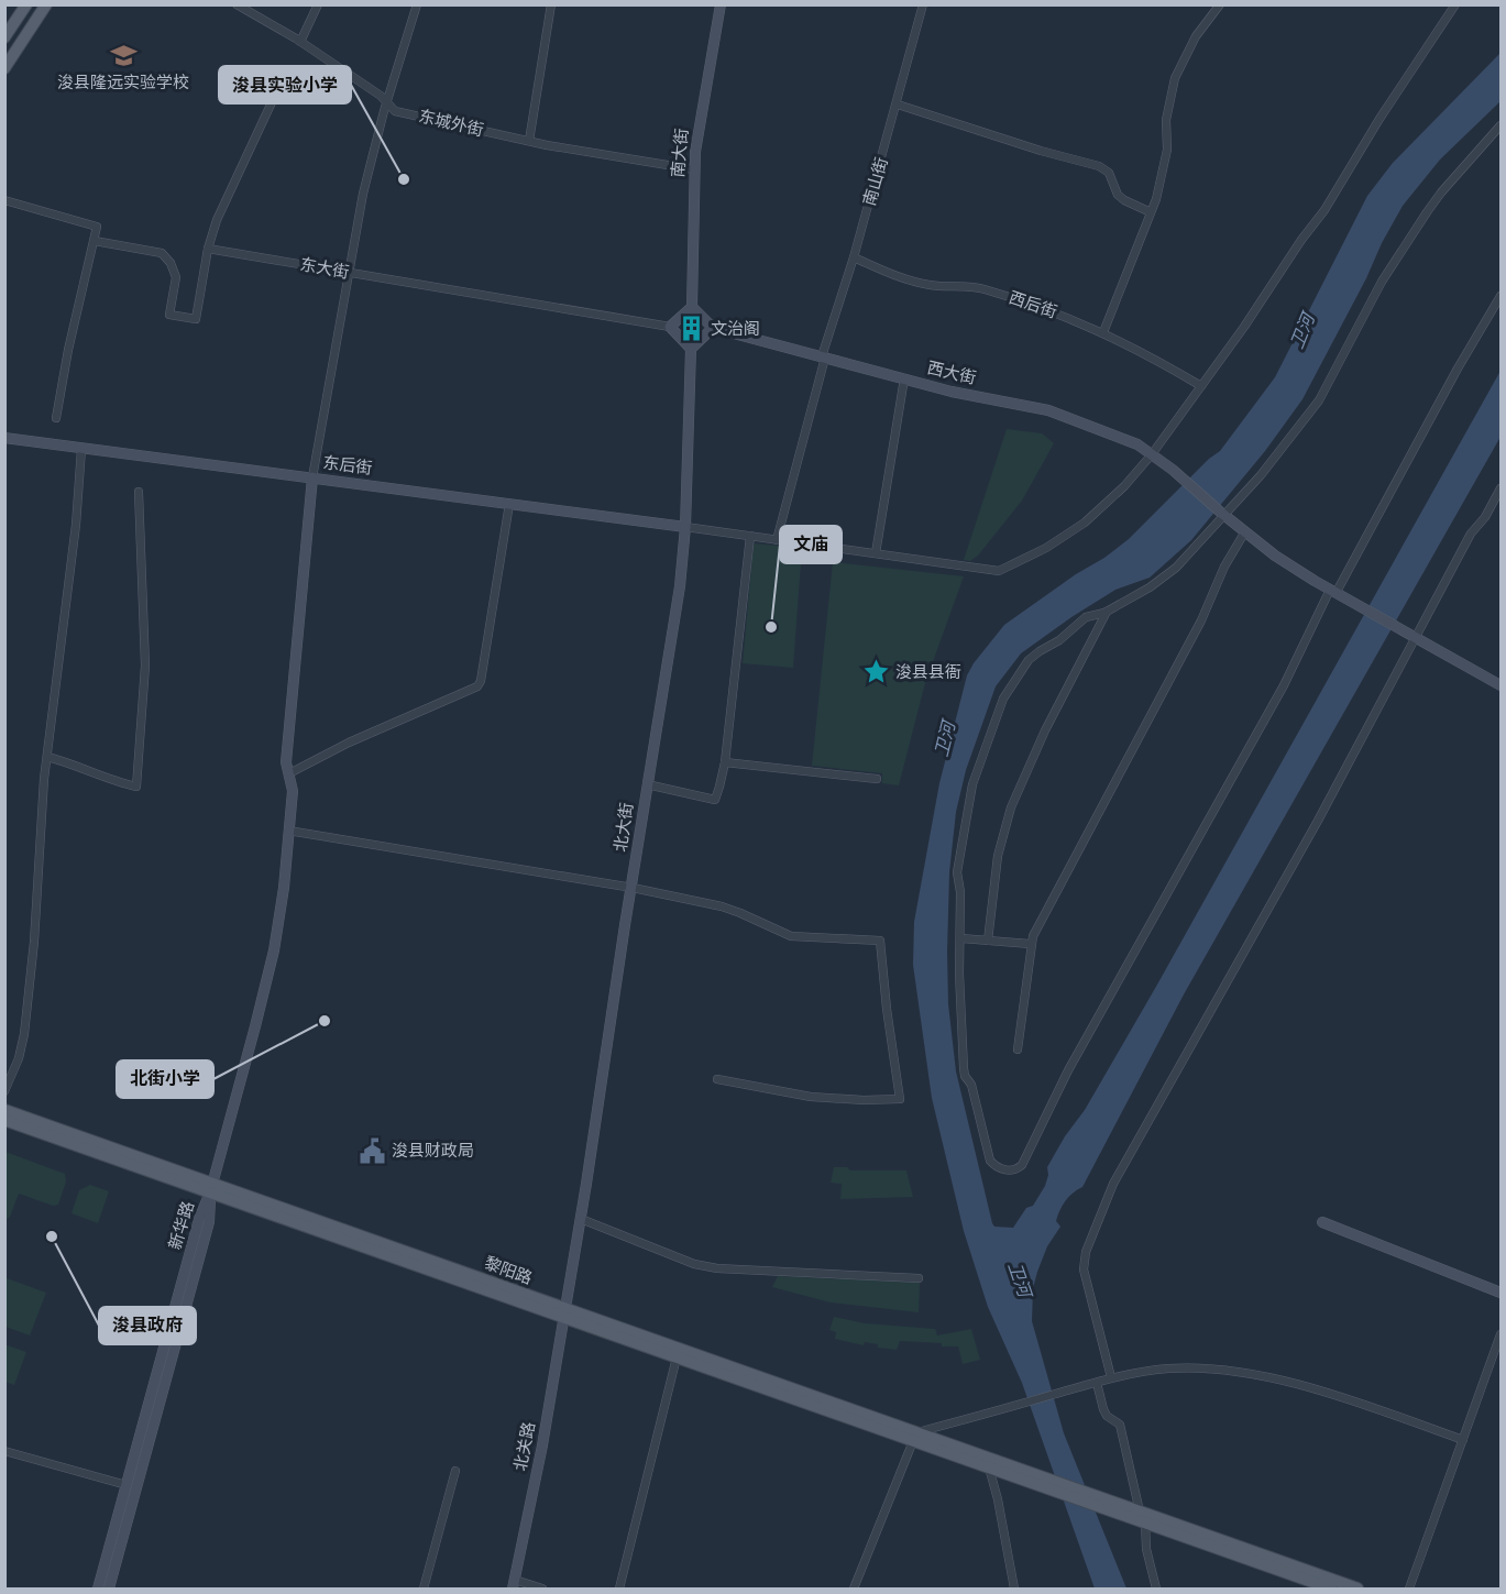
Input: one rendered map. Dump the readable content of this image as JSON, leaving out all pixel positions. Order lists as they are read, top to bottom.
{
  "streets": {
    "main road": ["黎阳路"],
    "street": [
      "东城外街",
      "南大街",
      "南山街",
      "东大街",
      "西后街",
      "西大街",
      "东后街",
      "北大街",
      "新华路",
      "北关路"
    ]
  },
  "crossings": [
    ["东城外街", "南大街"],
    ["南山街", "西后街"],
    ["南山街", "西大街"],
    ["东后街", "北大街"],
    ["北大街", "黎阳路"],
    ["北大街", "北关路"],
    ["新华路", "黎阳路"],
    ["黎阳路", "北关路"]
  ],
  "water": ["卫河"],
  "places": {
    "school or university": ["浚县隆远实验学校"],
    "other": [
      "浚县实验小学",
      "文庙",
      "北街小学",
      "浚县政府"
    ],
    "building": ["文治阁"],
    "place": ["浚县县衙"],
    "public building": ["浚县财政局"]
  }
}
